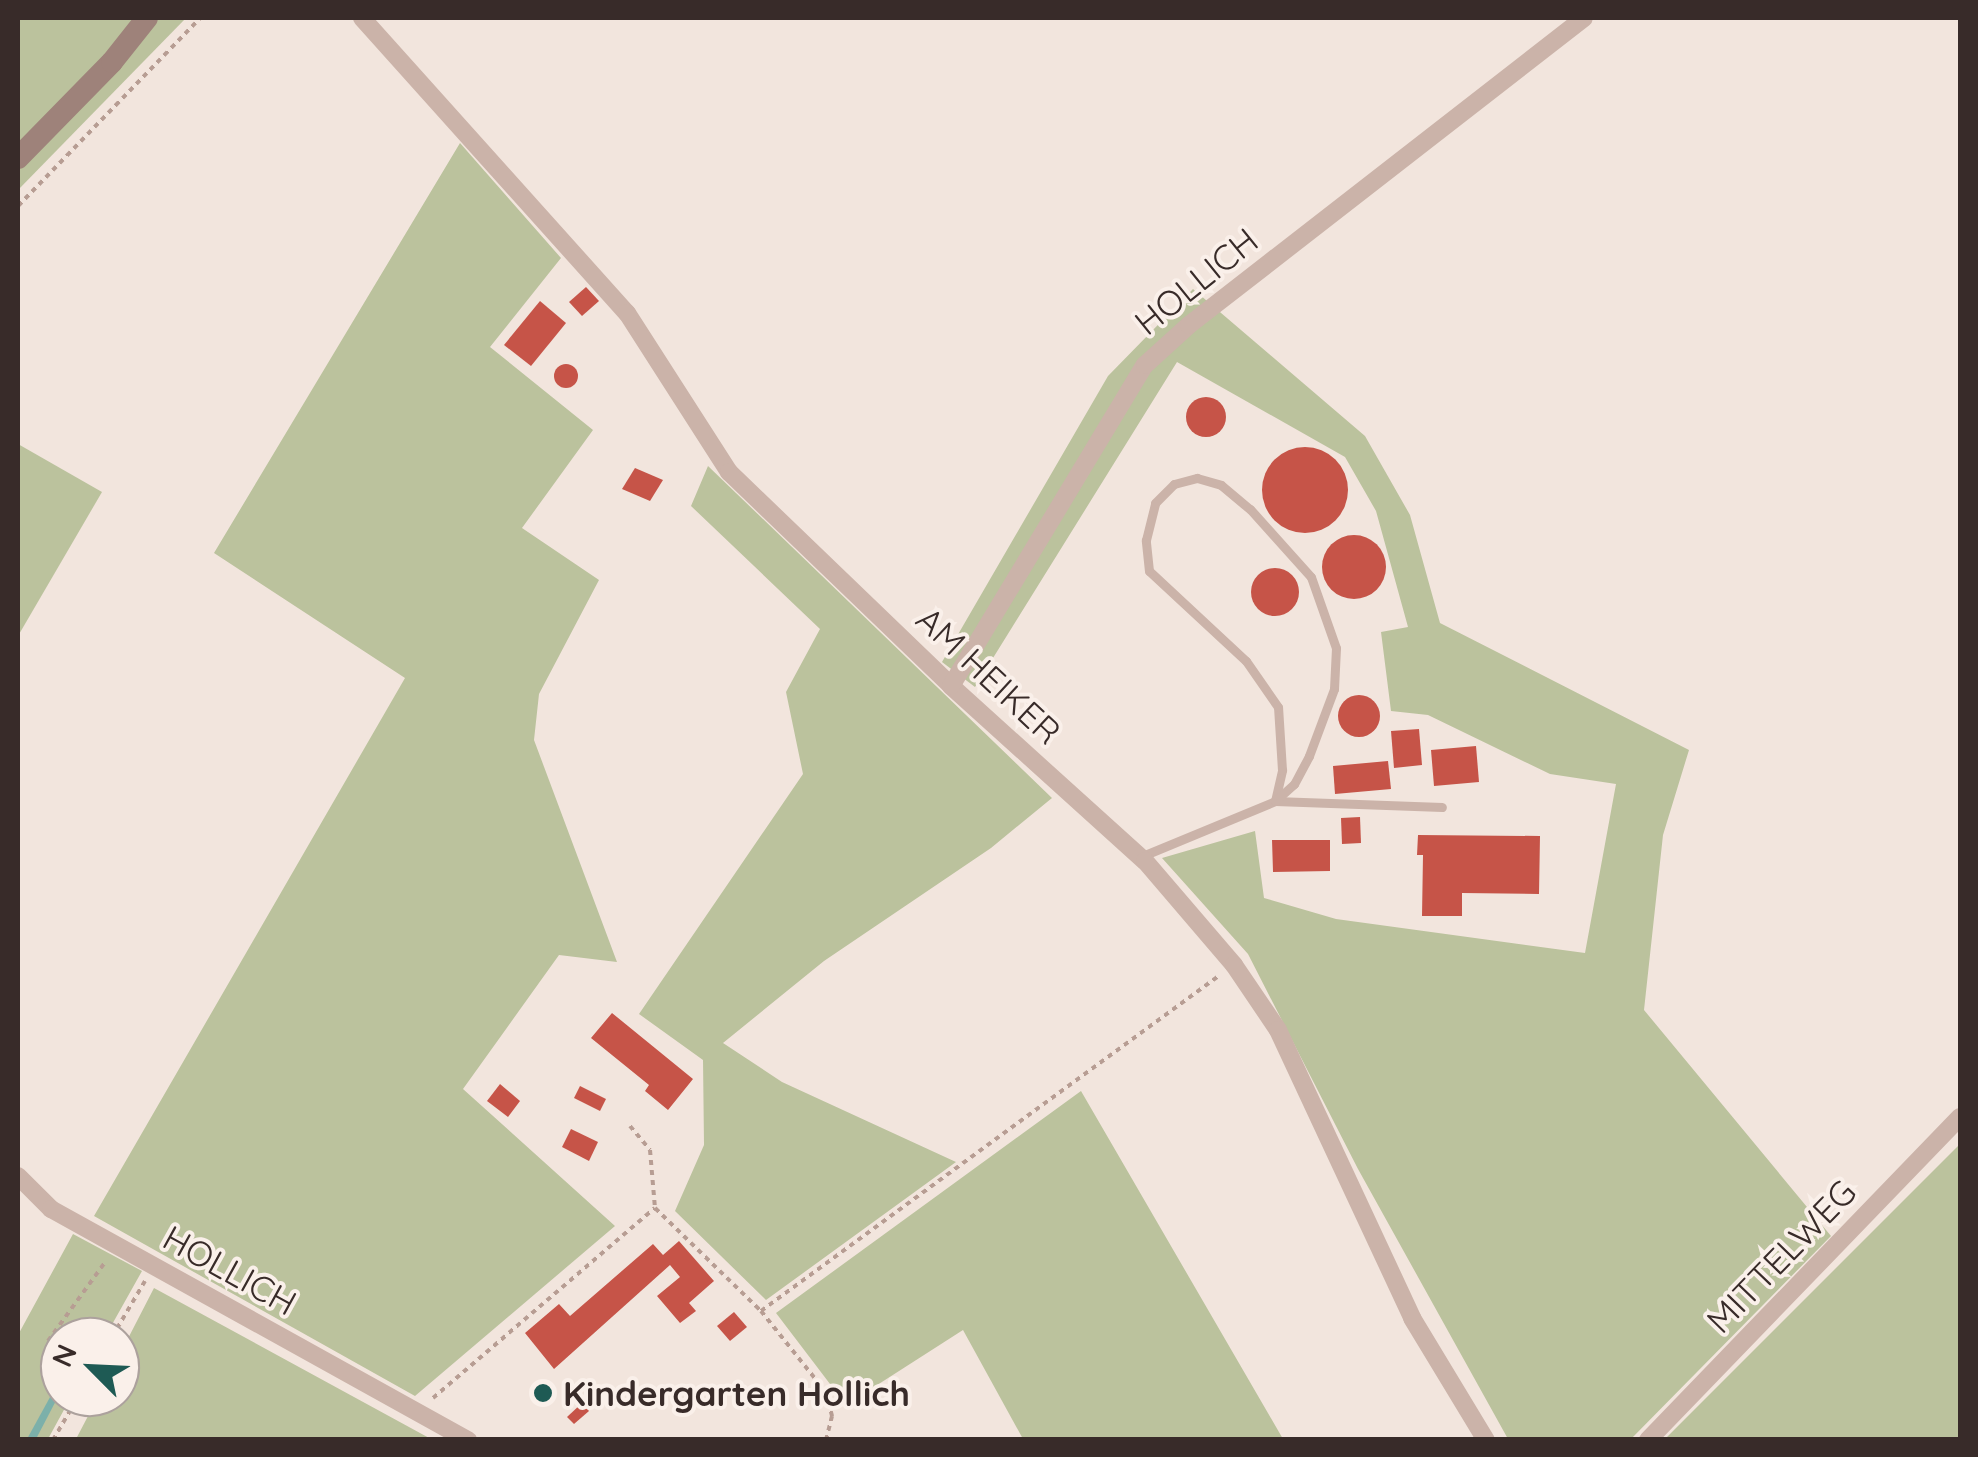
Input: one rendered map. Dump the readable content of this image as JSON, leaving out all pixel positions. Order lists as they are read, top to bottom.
{
  "streets": {
    "street": ["HOLLICH", "AM HEIKER", "MITTELWEG"]
  },
  "crossings": [
    ["HOLLICH", "AM HEIKER"]
  ],
  "places": ["Kindergarten Hollich"],
  "north": "top left"
}
